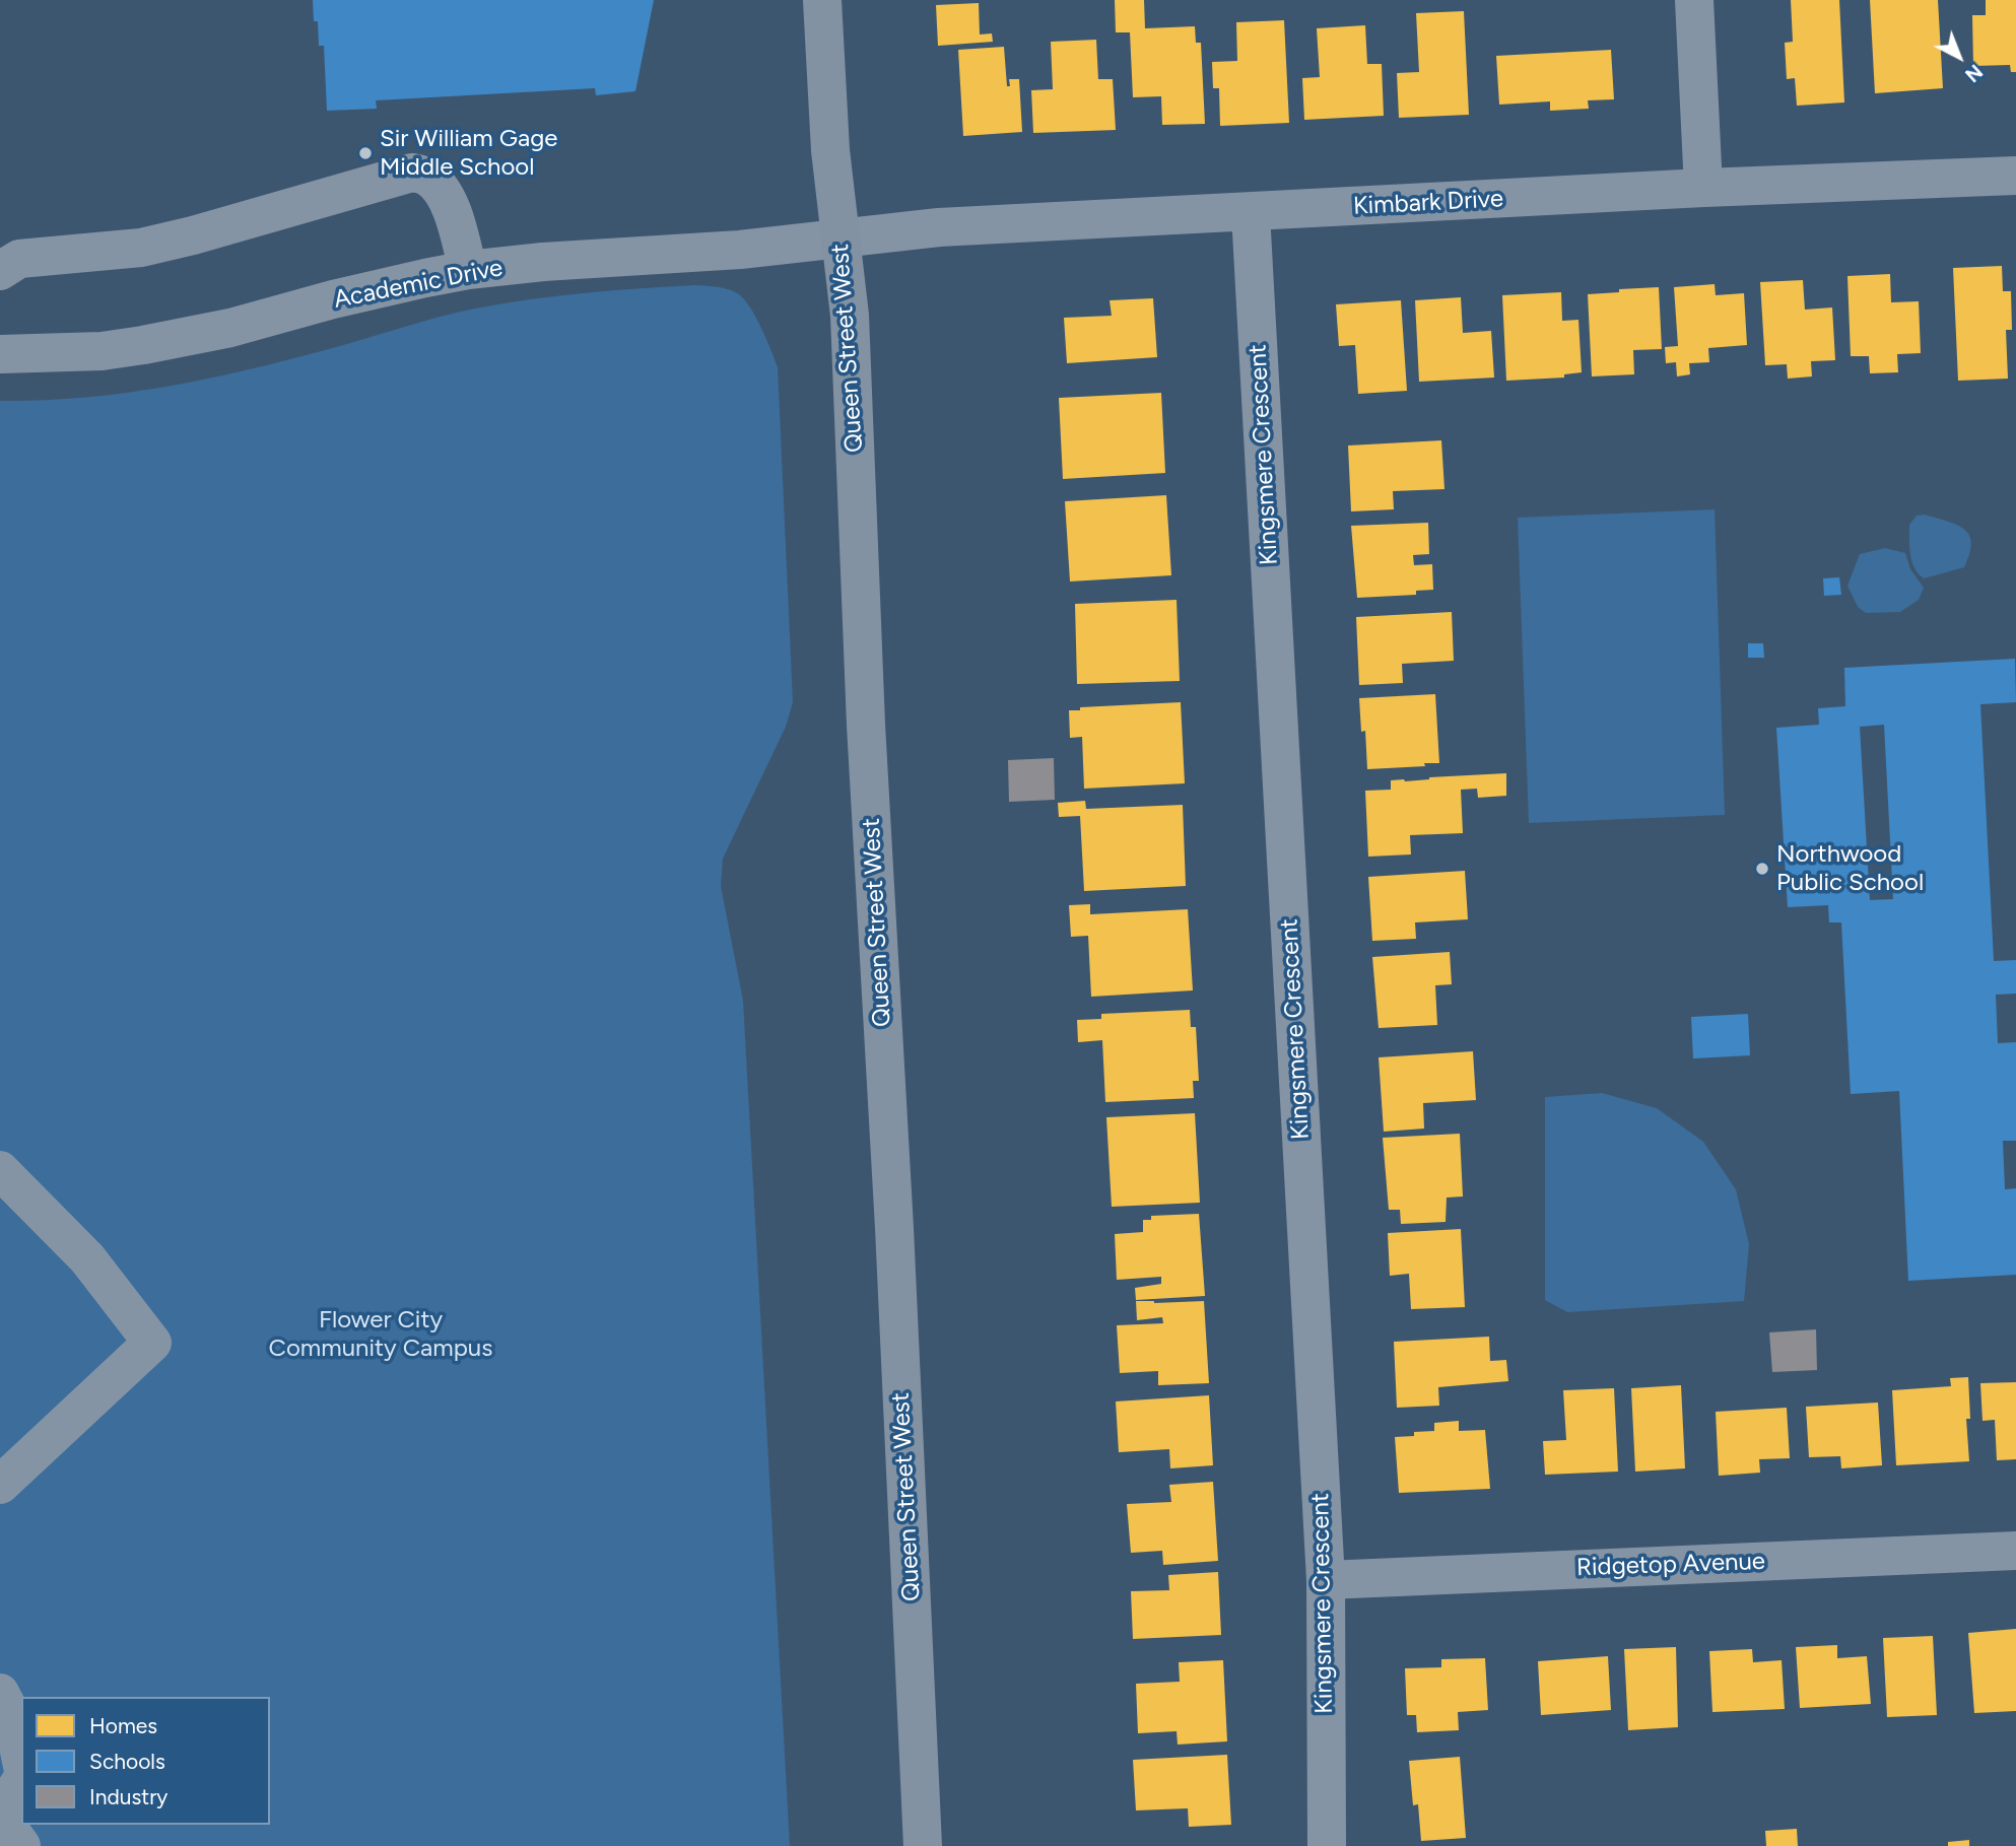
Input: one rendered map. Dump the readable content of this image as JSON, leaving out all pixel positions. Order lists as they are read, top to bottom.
{
  "streets": {
    "main road": ["Queen Street West"],
    "street": [
      "Kimbark Drive",
      "Academic Drive",
      "Kingsmere Crescent",
      "Ridgetop Avenue"
    ]
  },
  "crossings": [
    ["Kimbark Drive", "Academic Drive"],
    ["Kimbark Drive", "Queen Street West"],
    ["Kimbark Drive", "Kingsmere Crescent"],
    ["Academic Drive", "Queen Street West"],
    ["Kingsmere Crescent", "Ridgetop Avenue"]
  ],
  "parks": ["Flower City Community Campus"],
  "places": ["Sir William Gage Middle School", "Northwood Public School"],
  "legend": ["Homes", "Schools", "Industry"],
  "north": "bottom right"
}
